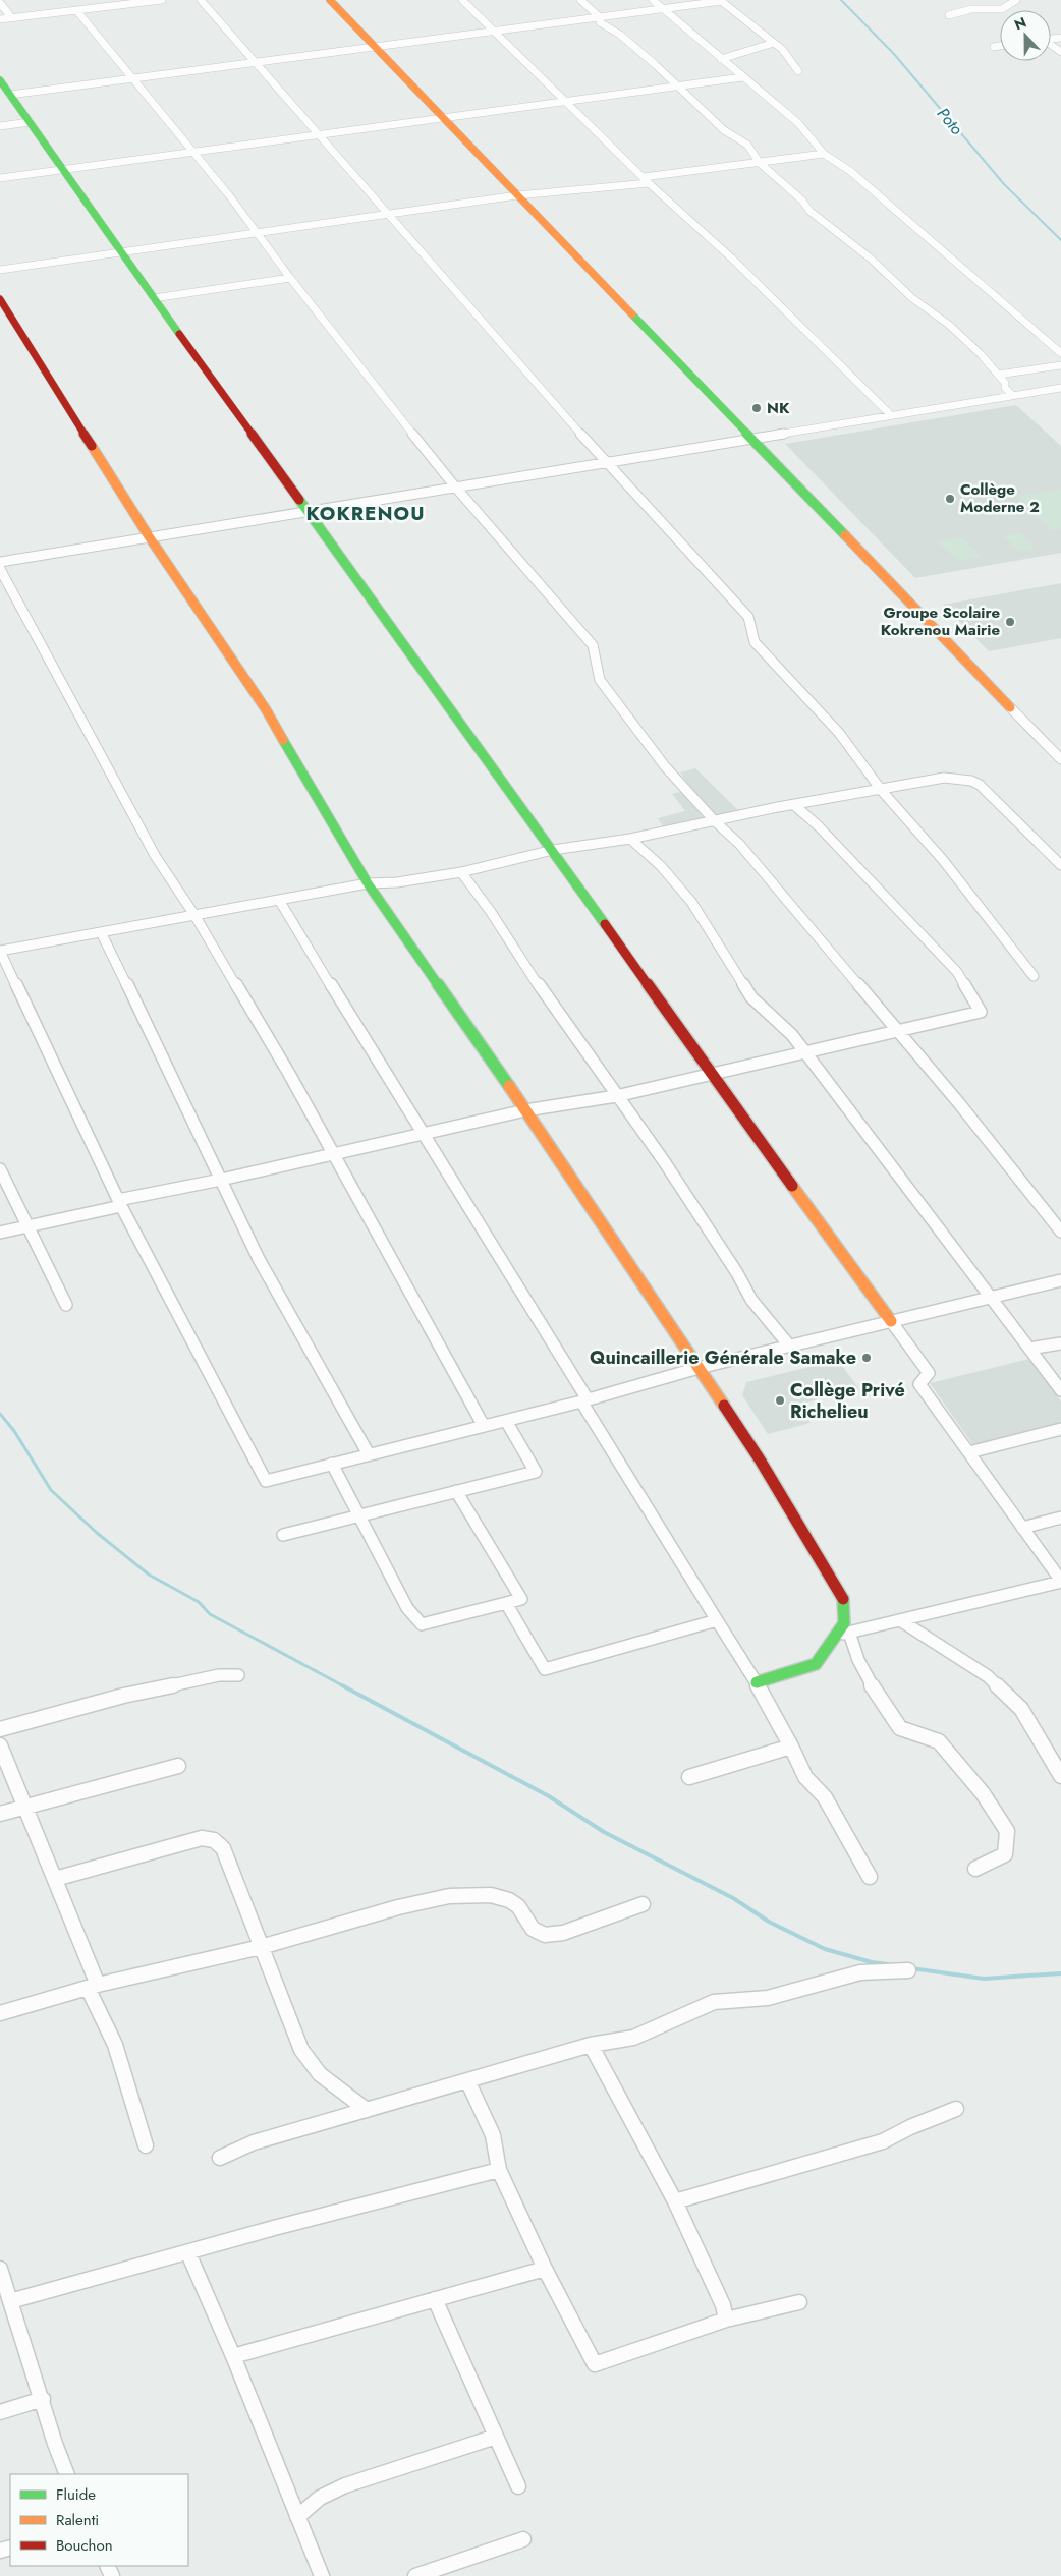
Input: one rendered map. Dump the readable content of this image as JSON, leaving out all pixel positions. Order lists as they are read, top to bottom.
{
  "districts": ["KOKRENOU"],
  "water": ["Poto"],
  "places": [
    "NK",
    "Collège Moderne 2",
    "Groupe Scolaire Kokrenou Mairie",
    "Quincaillerie Générale Samake",
    "Collège Privé Richelieu"
  ],
  "legend": ["Fluide", "Ralenti", "Bouchon"],
  "north": "top"
}
